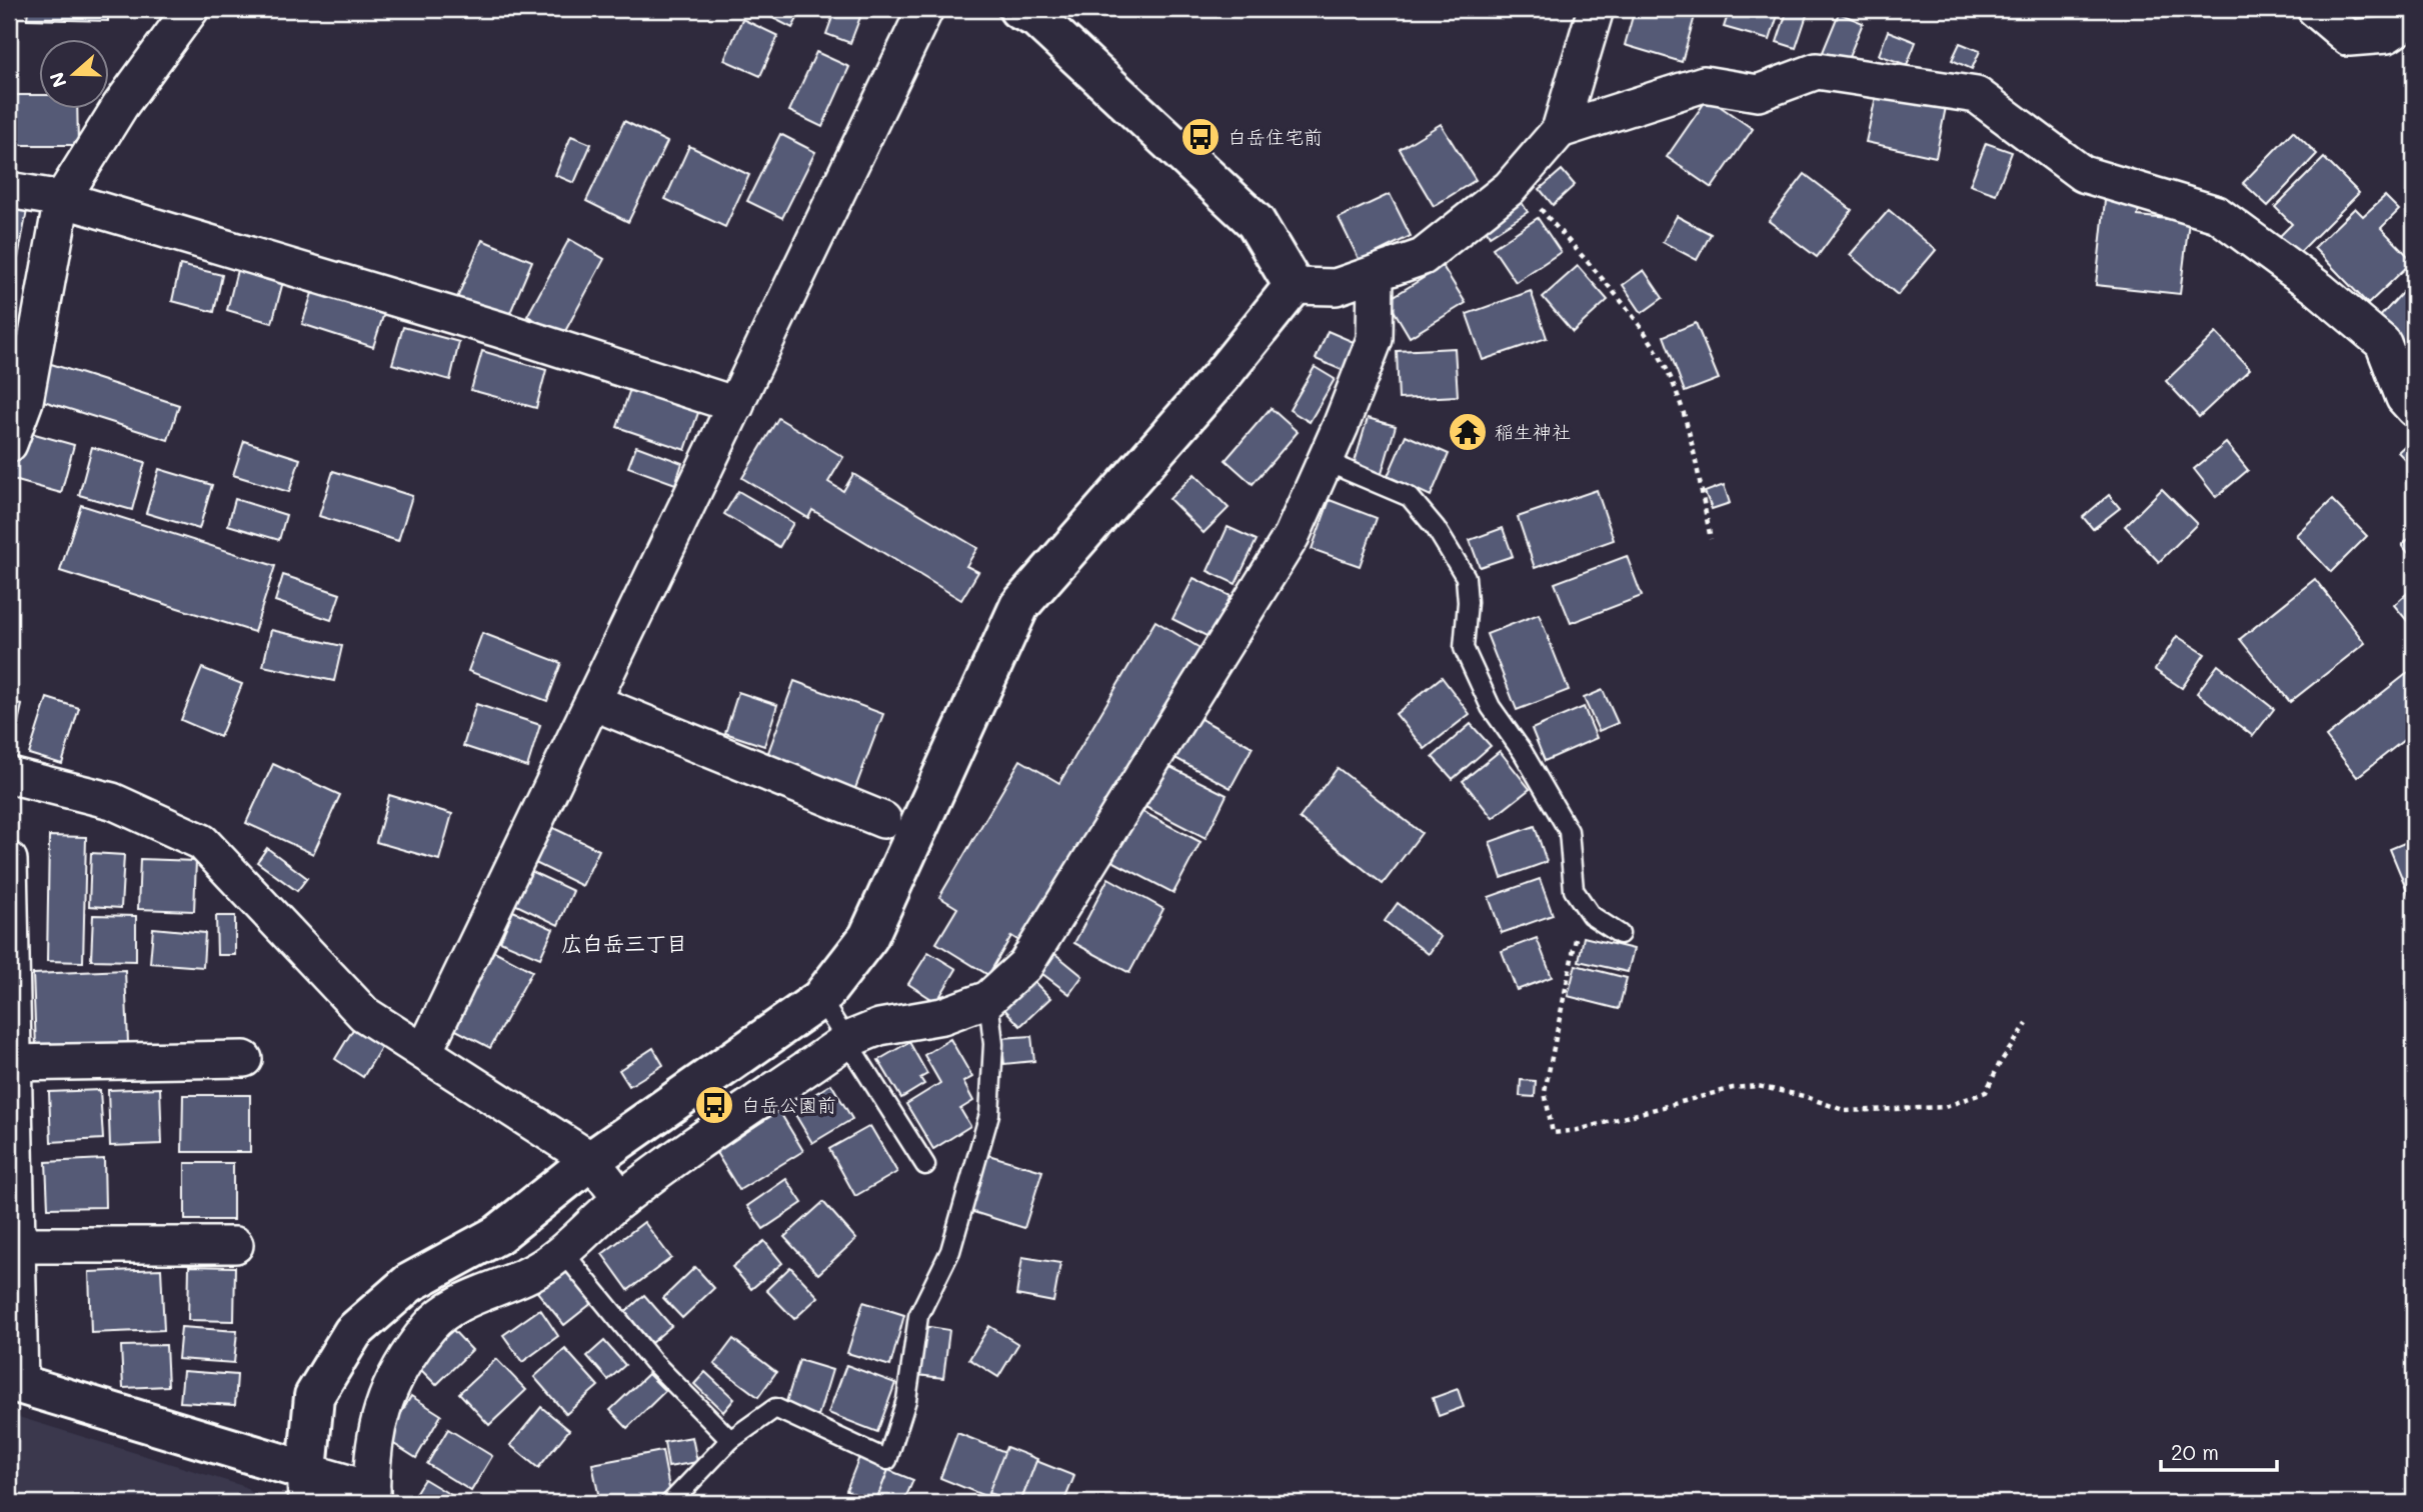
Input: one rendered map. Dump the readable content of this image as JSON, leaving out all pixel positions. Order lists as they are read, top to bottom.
{
  "districts": ["広白岳三丁目"],
  "places": {
    "bus stop": ["白岳住宅前", "白岳公園前"],
    "temple": ["稲生神社"]
  },
  "scale_bar": "20 m",
  "north": "left"
}
